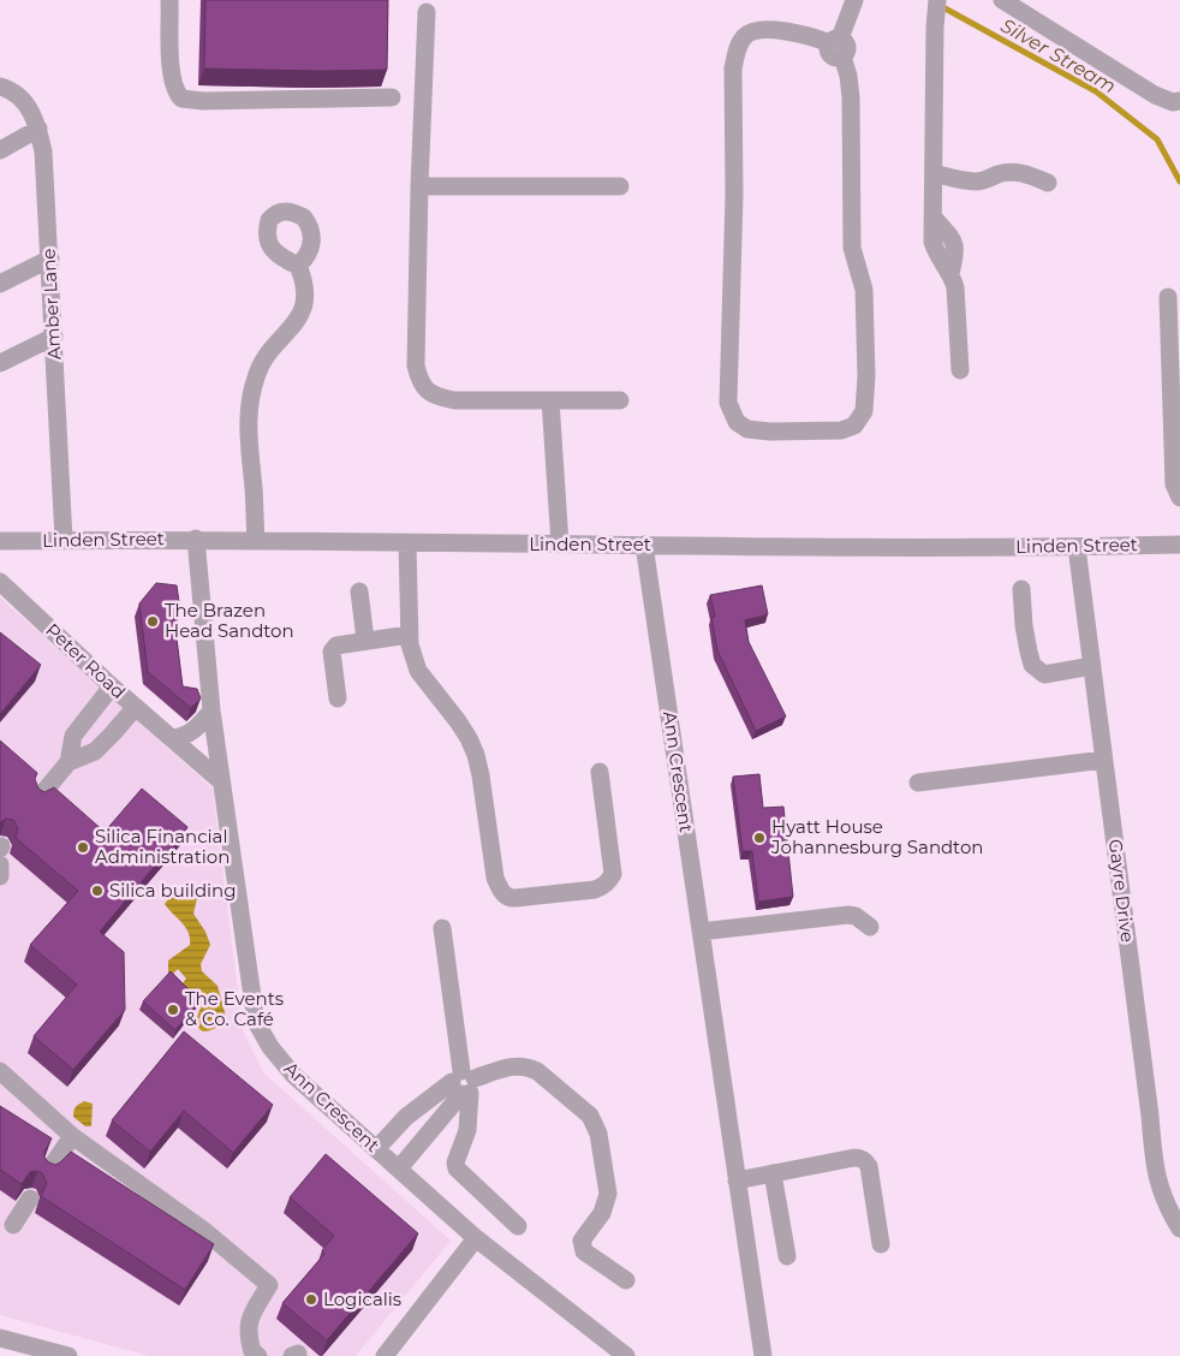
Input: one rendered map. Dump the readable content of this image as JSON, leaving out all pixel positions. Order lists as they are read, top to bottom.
{
  "streets": {
    "street": [
      "Amber Lane",
      "Linden Street",
      "Peter Road",
      "Ann Crescent",
      "Gayre Drive"
    ]
  },
  "crossings": [
    ["Amber Lane", "Linden Street"],
    ["Linden Street", "Ann Crescent"],
    ["Linden Street", "Gayre Drive"],
    ["Peter Road", "Ann Crescent"]
  ],
  "water": ["Silver Stream"],
  "places": [
    "The Brazen Head Sandton",
    "Hyatt House Johannesburg Sandton",
    "Silica Financial Administration",
    "Silica building",
    "The Events & Co. Café",
    "Logicalis"
  ]
}
